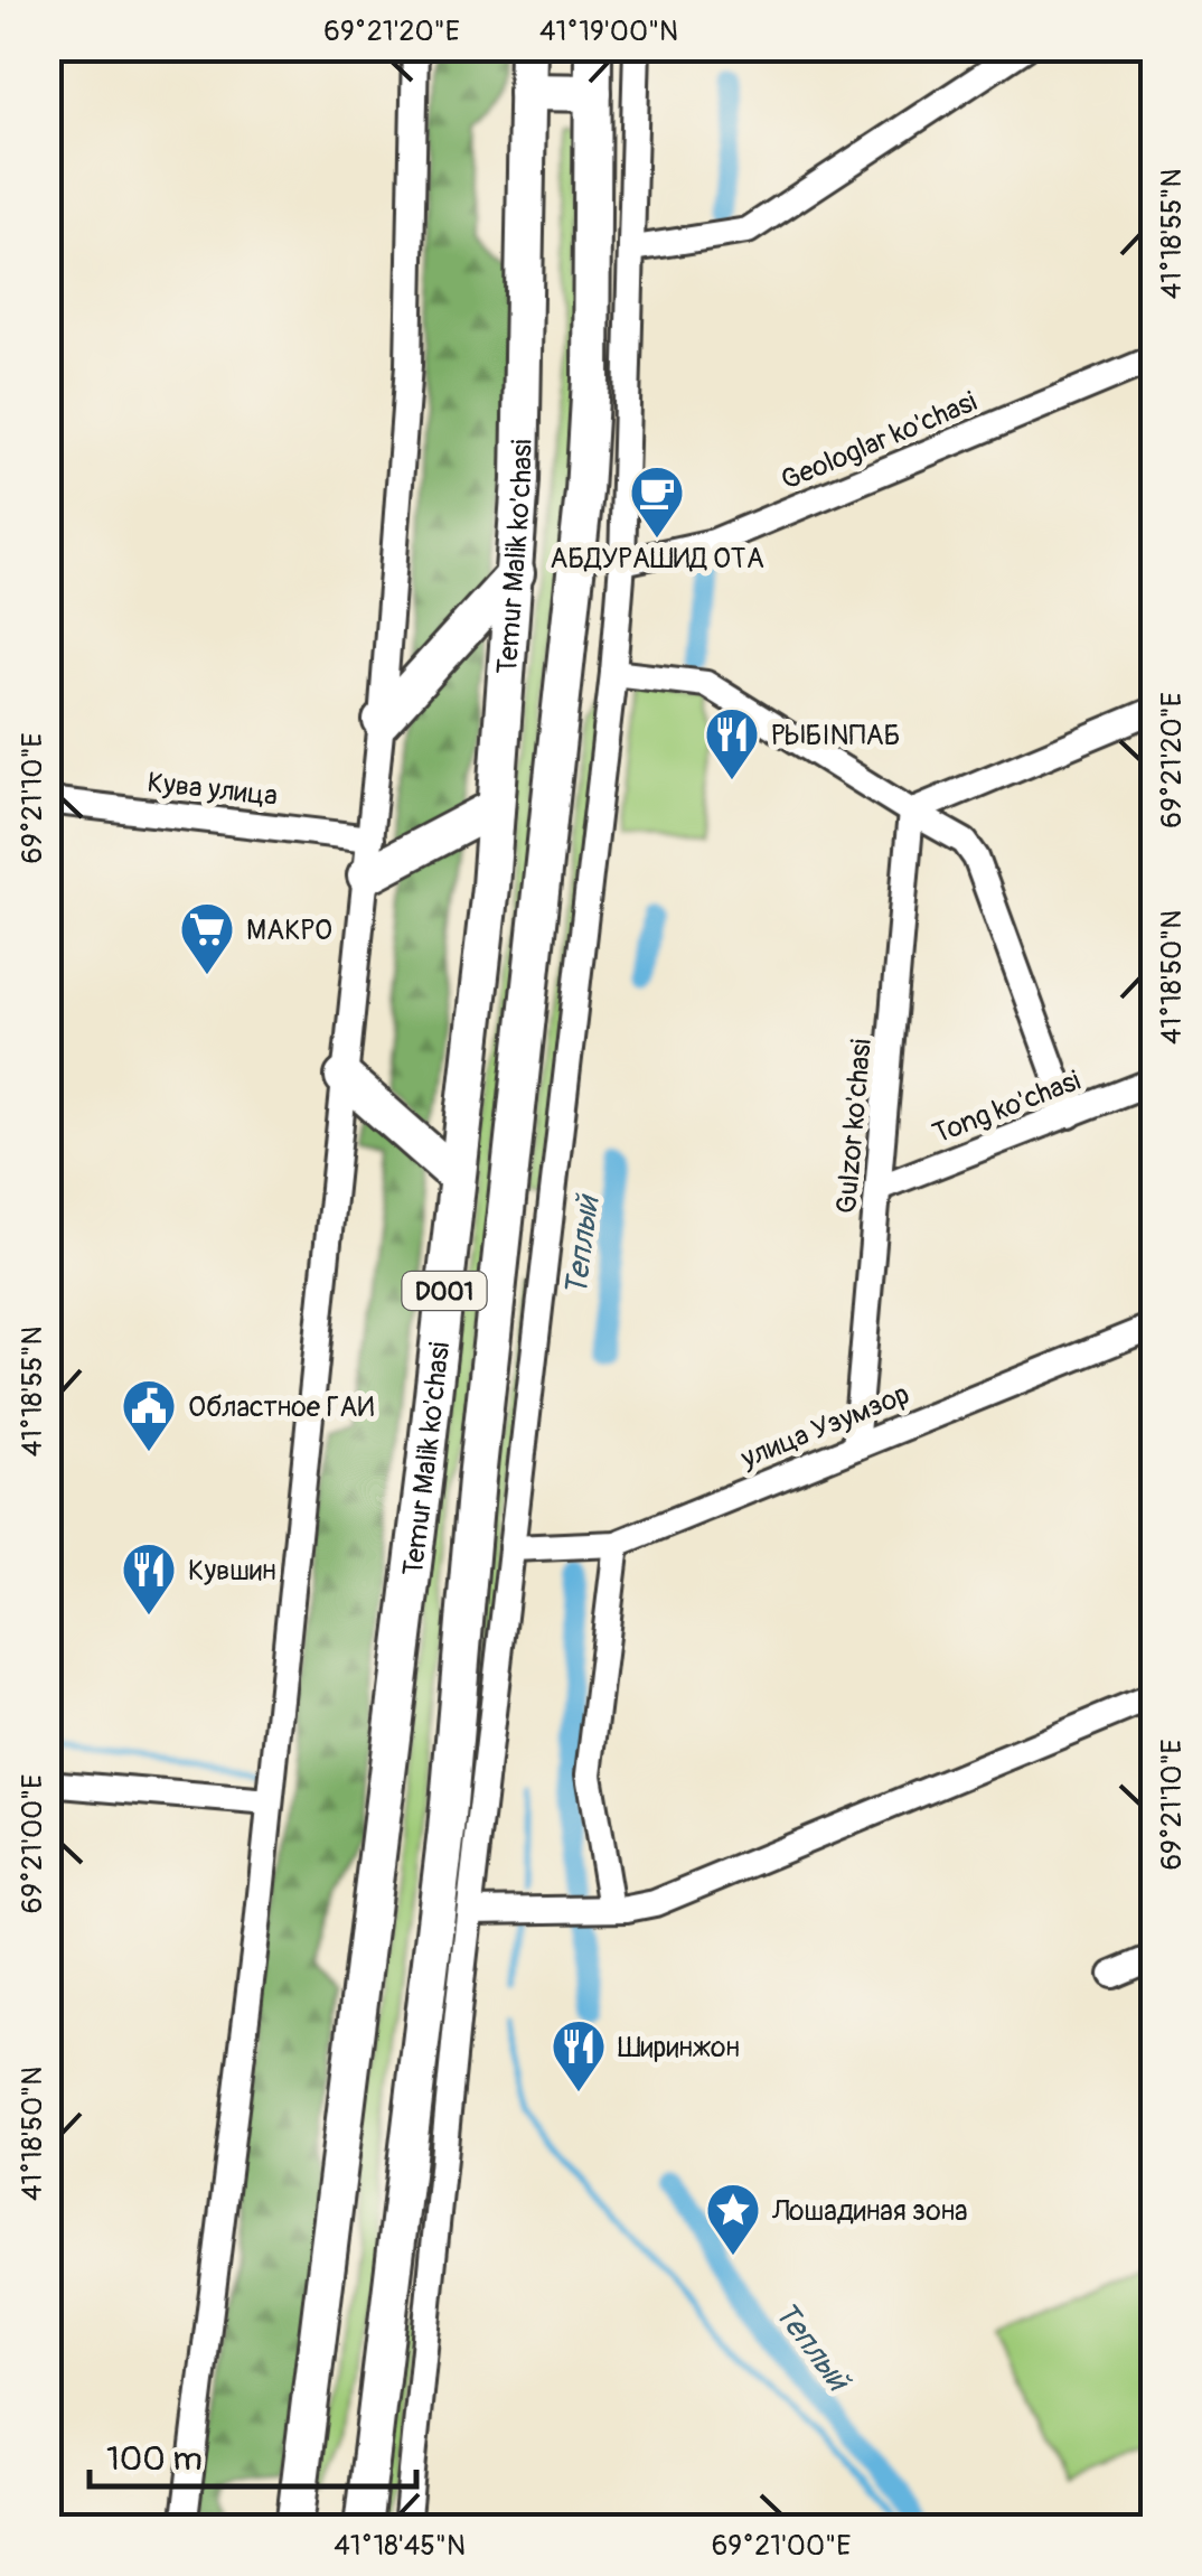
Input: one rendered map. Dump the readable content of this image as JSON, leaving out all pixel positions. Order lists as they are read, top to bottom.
{
  "streets": {
    "highway": ["Temur Malik ko'chasi", "D001"],
    "street": [
      "Geologlar ko'chasi",
      "Кува улица",
      "Tong ko'chasi",
      "Gulzor ko'chasi",
      "улица Узумзор"
    ]
  },
  "crossings": [
    ["Tong ko'chasi", "Gulzor ko'chasi"],
    ["Gulzor ko'chasi", "улица Узумзор"]
  ],
  "water": ["Теплый"],
  "places": {
    "cafe": ["АБДУРАШИД ОТА"],
    "restaurant": ["РЫБINПАБ", "Кувшин", "Ширинжон"],
    "supermarket": ["МАКРО"],
    "public building": ["Областное ГАИ"],
    "place": ["Лошадиная зона"]
  },
  "scale_bar": "100 m",
  "coordinates": [
    "69°21'20\"E",
    "41°19'00\"N",
    "41°18'55\"N",
    "69°21'10\"E",
    "41°18'50\"N",
    "69°21'00\"E",
    "41°18'45\"N"
  ]
}
